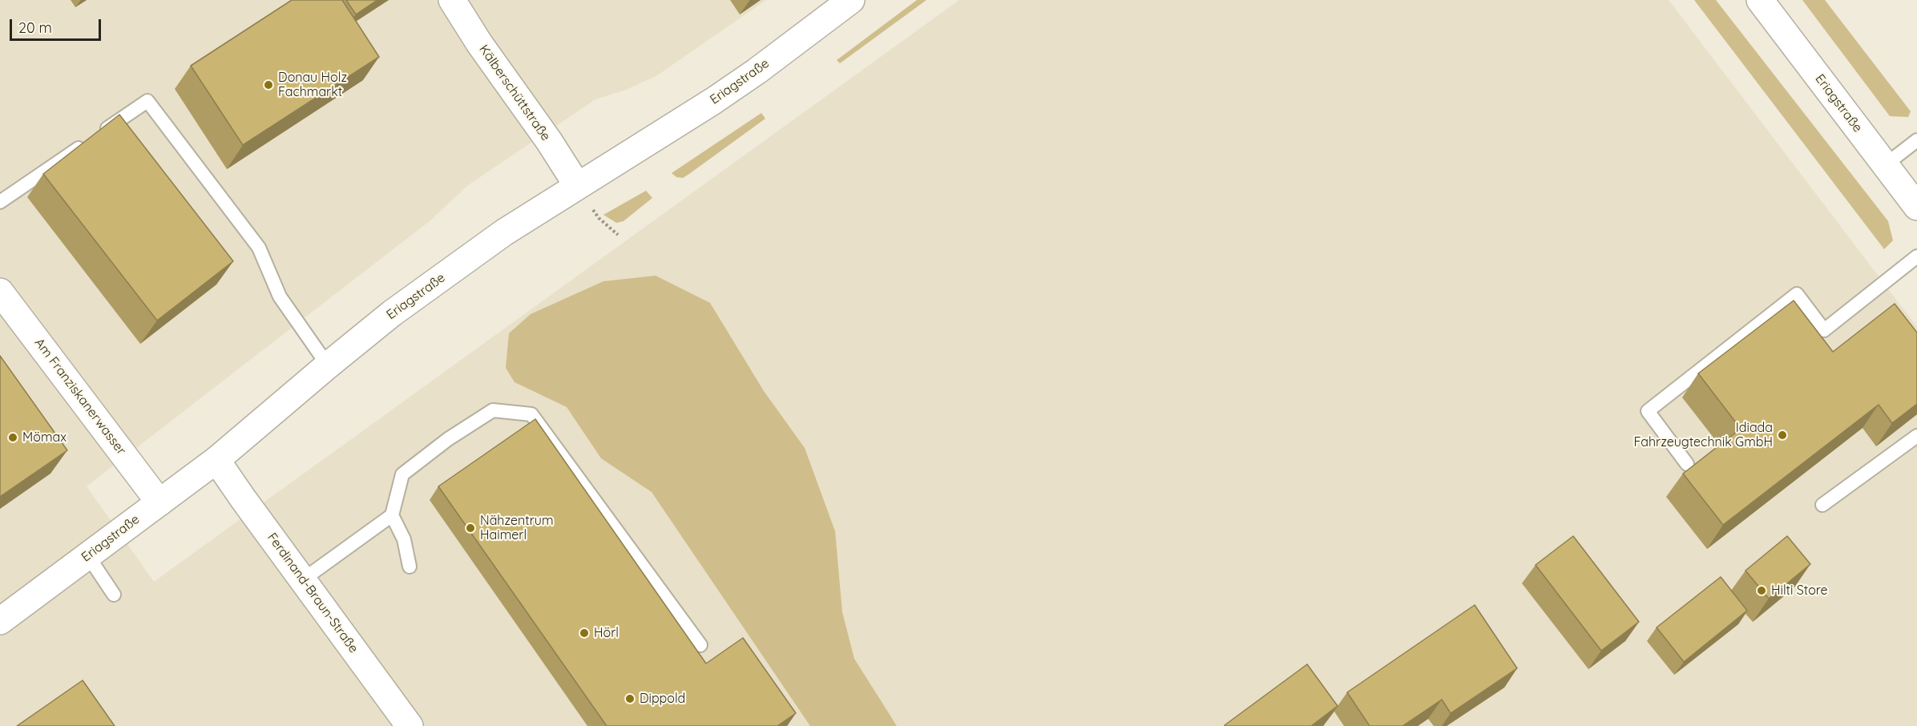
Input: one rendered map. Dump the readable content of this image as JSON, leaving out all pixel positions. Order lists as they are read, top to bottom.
{
  "streets": {
    "street": [
      "Eriagstraße",
      "Kälberschüttstraße",
      "Am Franziskanerwasser",
      "Ferdinand-Braun-Straße"
    ]
  },
  "crossings": [
    ["Eriagstraße", "Kälberschüttstraße"],
    ["Eriagstraße", "Am Franziskanerwasser"],
    ["Eriagstraße", "Ferdinand-Braun-Straße"]
  ],
  "places": [
    "Donau Holz Fachmarkt",
    "Idiada Fahrzeugtechnik GmbH",
    "Mömax",
    "Nähzentrum Haimerl",
    "Hilti Store",
    "Hörl",
    "Dippold"
  ],
  "scale_bar": "20 m"
}
